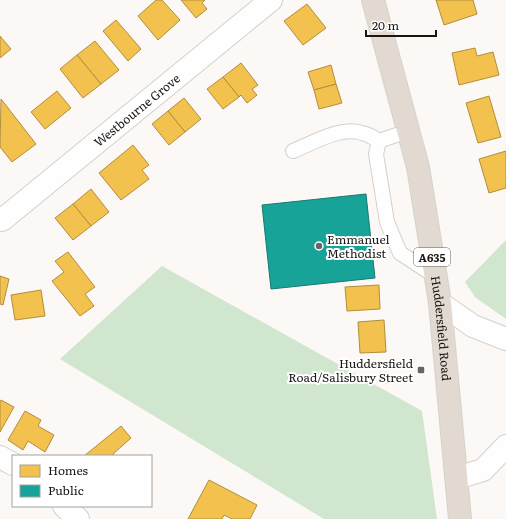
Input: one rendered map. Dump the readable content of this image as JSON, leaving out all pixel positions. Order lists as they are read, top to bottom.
{
  "streets": {
    "highway": ["A635", "Huddersfield Road"],
    "street": ["Westbourne Grove"]
  },
  "places": {
    "other": ["Emmanuel Methodist"],
    "transit": ["Huddersfield Road/Salisbury Street"]
  },
  "legend": ["Homes", "Public"],
  "scale_bar": "20 m"
}
